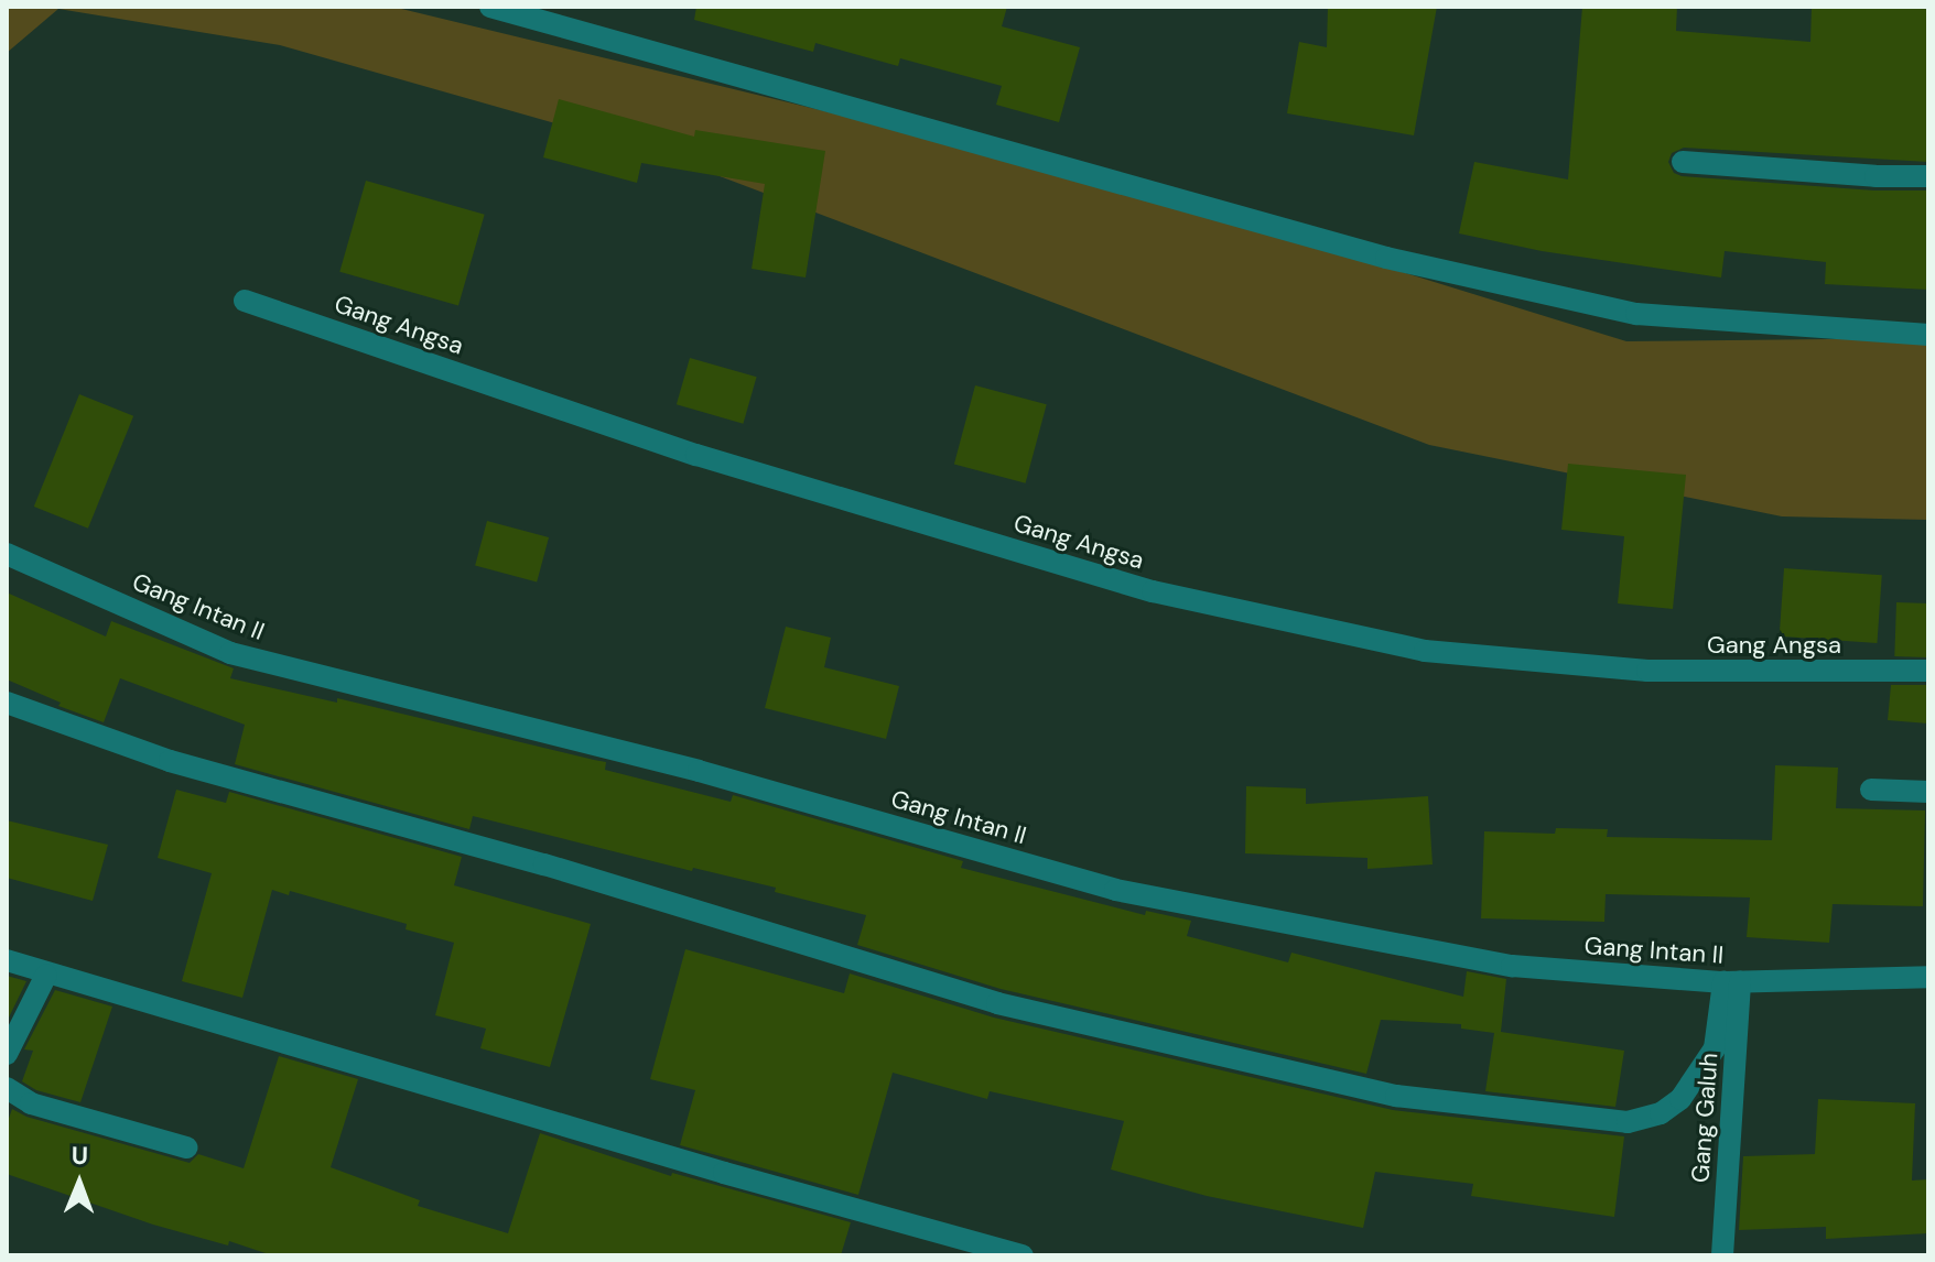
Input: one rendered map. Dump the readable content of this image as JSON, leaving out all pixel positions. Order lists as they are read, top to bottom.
{
  "streets": {
    "street": ["Gang Angsa", "Gang Intan II", "Gang Galuh"]
  },
  "crossings": [
    ["Gang Intan II", "Gang Galuh"]
  ],
  "north": "top"
}
